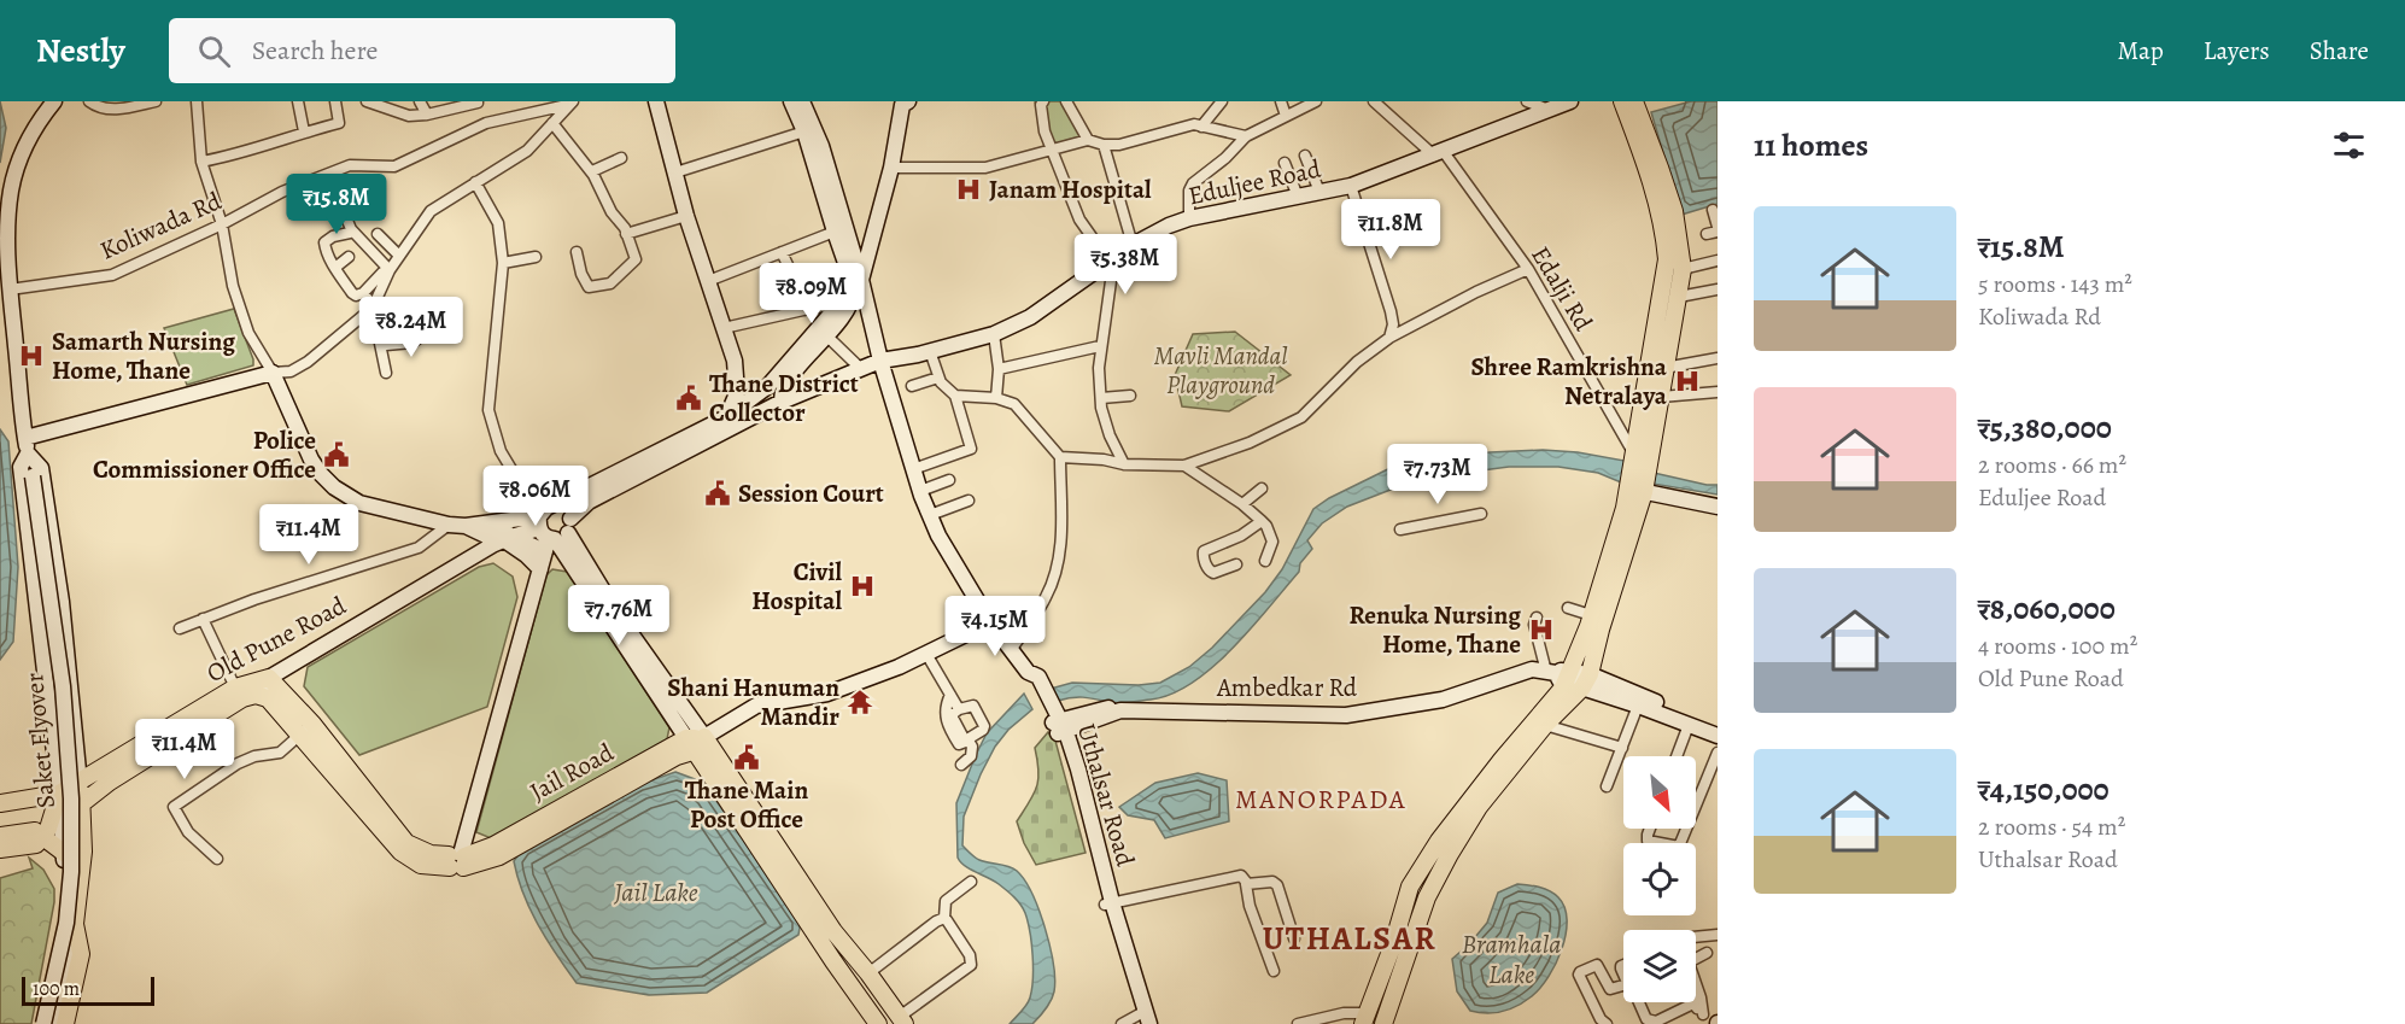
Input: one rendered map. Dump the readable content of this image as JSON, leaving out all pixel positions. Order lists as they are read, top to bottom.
{
  "streets": {
    "main road": [
      "Eduljee Road",
      "Old Pune Road",
      "Ambedkar Rd",
      "Saket Flyover",
      "Uthalsar Road"
    ],
    "street": ["Koliwada Rd", "Edalji Rd"]
  },
  "crossings": [
    ["Eduljee Road", "Edalji Rd"],
    ["Eduljee Road", "Old Pune Road"],
    ["Eduljee Road", "Uthalsar Road"],
    ["Old Pune Road", "Uthalsar Road"],
    ["Ambedkar Rd", "Uthalsar Road"]
  ],
  "districts": ["MANORPADA", "UTHALSAR"],
  "water": ["Jail Lake", "Bramhala Lake"],
  "parks": ["Mavli Mandal Playground"],
  "places": {
    "hospital": [
      "Janam Hospital",
      "Samarth Nursing Home, Thane",
      "Shree Ramkrishna Netralaya",
      "Civil Hospital",
      "Renuka Nursing Home, Thane"
    ],
    "public building": [
      "Thane District Collector",
      "Police Commissioner Office",
      "Session Court",
      "Thane Main Post Office"
    ],
    "temple": ["Shani Hanuman Mandir"]
  },
  "scale_bar": "100 m",
  "north": "bottom right",
  "page": {
    "header": "Nestly",
    "search": "Search here",
    "nav": ["Map", "Layers", "Share"],
    "heading": "11 homes",
    "price": [
      "₹15.8M",
      "₹11.8M",
      "₹5.38M",
      "₹8.09M",
      "₹8.24M",
      "₹7.73M",
      "₹8.06M",
      "₹11.4M",
      "₹7.76M",
      "₹4.15M",
      "₹11.4M"
    ],
    "list": [
      {
        "name": "₹15.8M",
        "note": "5 rooms · 143 m² · Koliwada Rd"
      },
      {
        "name": "₹5,380,000",
        "note": "2 rooms · 66 m² · Eduljee Road"
      },
      {
        "name": "₹8,060,000",
        "note": "4 rooms · 100 m² · Old Pune Road"
      },
      {
        "name": "₹4,150,000",
        "note": "2 rooms · 54 m² · Uthalsar Road"
      }
    ],
    "scale": "100 m"
  }
}
